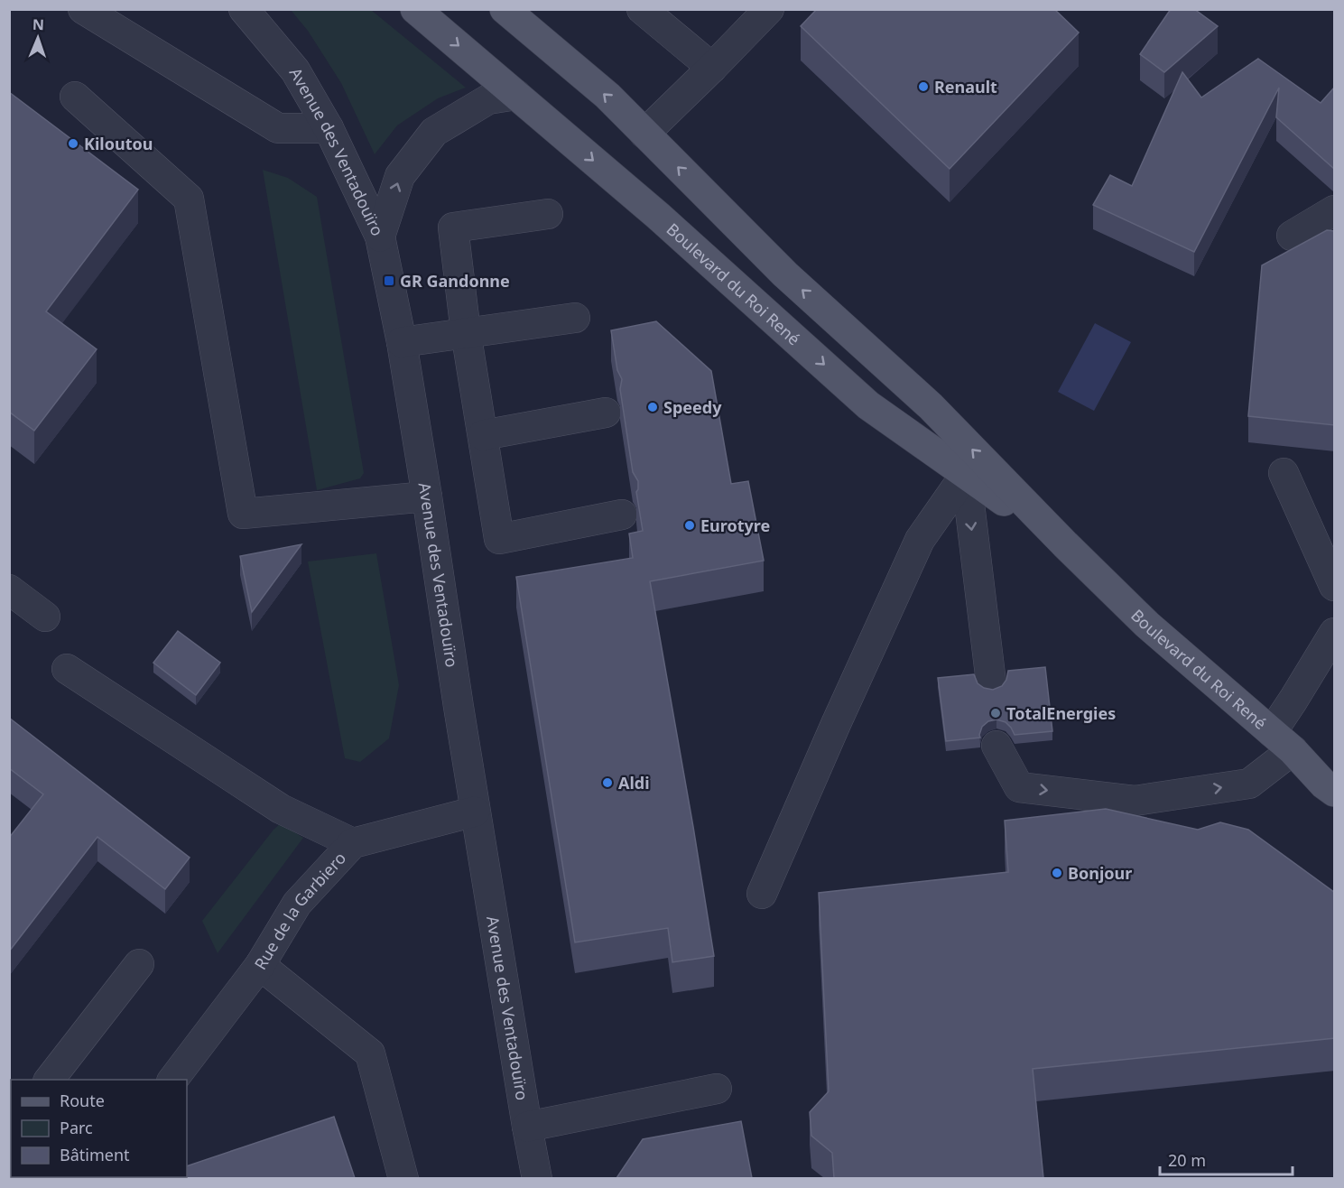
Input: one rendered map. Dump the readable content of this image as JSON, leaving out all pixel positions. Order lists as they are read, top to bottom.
{
  "streets": {
    "main road": ["Boulevard du Roi René"],
    "street": ["Avenue des Ventadouïro", "Rue de la Garbiero"]
  },
  "crossings": [
    ["Avenue des Ventadouïro", "Rue de la Garbiero"]
  ],
  "places": {
    "other": [
      "Renault",
      "Kiloutou",
      "Speedy",
      "Eurotyre",
      "TotalEnergies",
      "Aldi",
      "Bonjour"
    ],
    "transit": ["GR Gandonne"]
  },
  "legend": ["Route", "Parc", "Bâtiment"],
  "scale_bar": "20 m",
  "north": "top"
}
